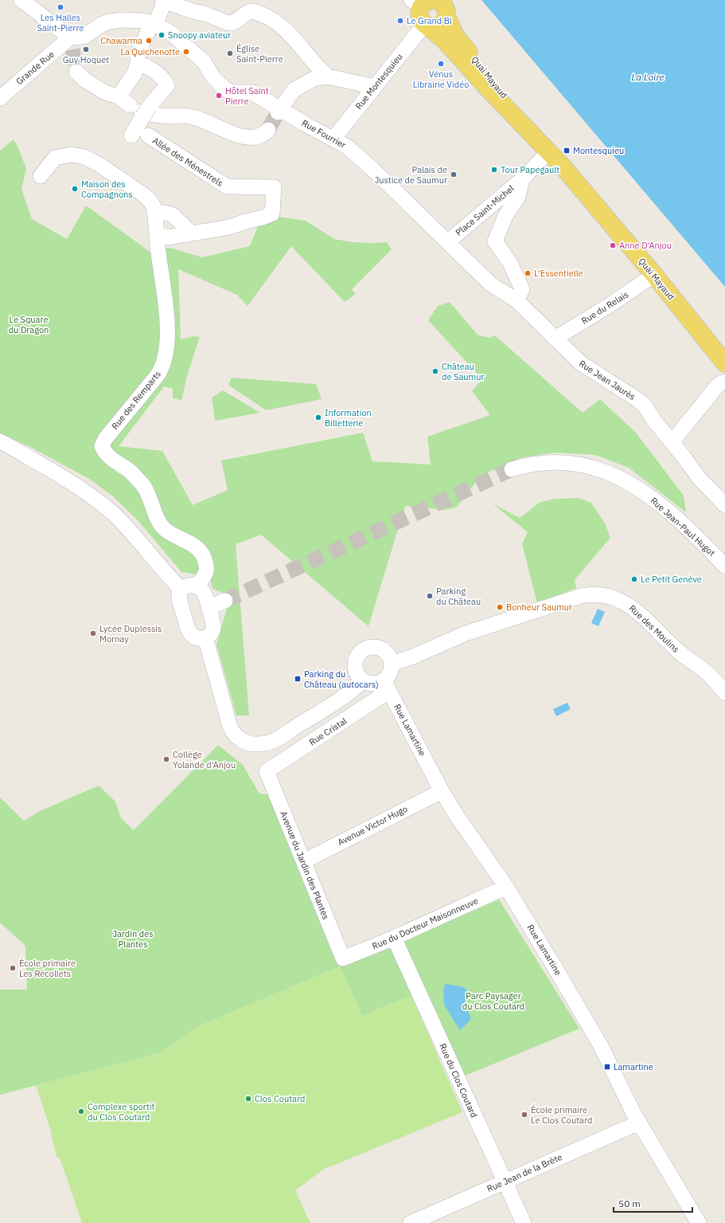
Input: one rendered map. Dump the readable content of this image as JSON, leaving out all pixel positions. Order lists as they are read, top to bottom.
{
  "streets": {
    "main road": ["Quai Mayaud"],
    "street": [
      "Grande Rue",
      "Rue Montesquieu",
      "Rue Fourrier",
      "Allée des Ménestrels",
      "Place Saint-Michel",
      "Rue du Relais",
      "Rue Jean Jaurès",
      "Rue des Remparts",
      "Rue Jean-Paul Hugot",
      "Rue des Moulins",
      "Rue Lamartine",
      "Rue Cristal",
      "Avenue Victor Hugo",
      "Avenue du Jardin des Plantes",
      "Rue du Docteur Maisonneuve",
      "Rue du Clos Coutard",
      "Rue Jean de la Brète"
    ]
  },
  "crossings": [
    ["Grande Rue", "Rue Fourrier"],
    ["Quai Mayaud", "Rue Montesquieu"],
    ["Quai Mayaud", "Place Saint-Michel"],
    ["Quai Mayaud", "Rue du Relais"],
    ["Rue Montesquieu", "Rue Fourrier"],
    ["Rue Fourrier", "Place Saint-Michel"],
    ["Rue Fourrier", "Rue Jean Jaurès"],
    ["Place Saint-Michel", "Rue Jean Jaurès"],
    ["Rue du Relais", "Rue Jean Jaurès"],
    ["Rue des Moulins", "Rue Lamartine"],
    ["Rue des Moulins", "Rue Cristal"],
    ["Rue Lamartine", "Rue Cristal"],
    ["Rue Lamartine", "Avenue Victor Hugo"],
    ["Rue Lamartine", "Rue du Docteur Maisonneuve"],
    ["Rue Lamartine", "Rue Jean de la Brète"],
    ["Rue Cristal", "Avenue du Jardin des Plantes"],
    ["Avenue Victor Hugo", "Avenue du Jardin des Plantes"],
    ["Avenue du Jardin des Plantes", "Rue du Docteur Maisonneuve"],
    ["Rue du Docteur Maisonneuve", "Rue du Clos Coutard"],
    ["Rue du Clos Coutard", "Rue Jean de la Brète"]
  ],
  "water": ["La Loire"],
  "parks": ["Le Square du Dragon", "Jardin des Plantes", "Parc Paysager du Clos Coutard"],
  "places": {
    "other": [
      "Les Halles Saint-Pierre",
      "Le Grand Bi",
      "Snoopy aviateur",
      "Chawarma",
      "Guy Hoquet",
      "La Quichenotte",
      "Église Saint-Pierre",
      "Vénus Librairie Vidéo",
      "Hôtel Saint Pierre",
      "Tour Papegault",
      "Palais de Justice de Saumur",
      "Maison des Compagnons",
      "Anne D'Anjou",
      "L‘Essentielle",
      "Château de Saumur",
      "Information Billetterie",
      "Le Petit Genève",
      "Parking du Château",
      "Bonheur Saumur",
      "Lycée Duplessis Mornay",
      "Collège Yolande d'Anjou",
      "École primaire Les Récollets",
      "Clos Coutard",
      "Complexe sportif du Clos Coutard",
      "École primaire Le Clos Coutard"
    ],
    "transit": ["Montesquieu", "Parking du Château (autocars)", "Lamartine"]
  },
  "scale_bar": "50 m"
}
